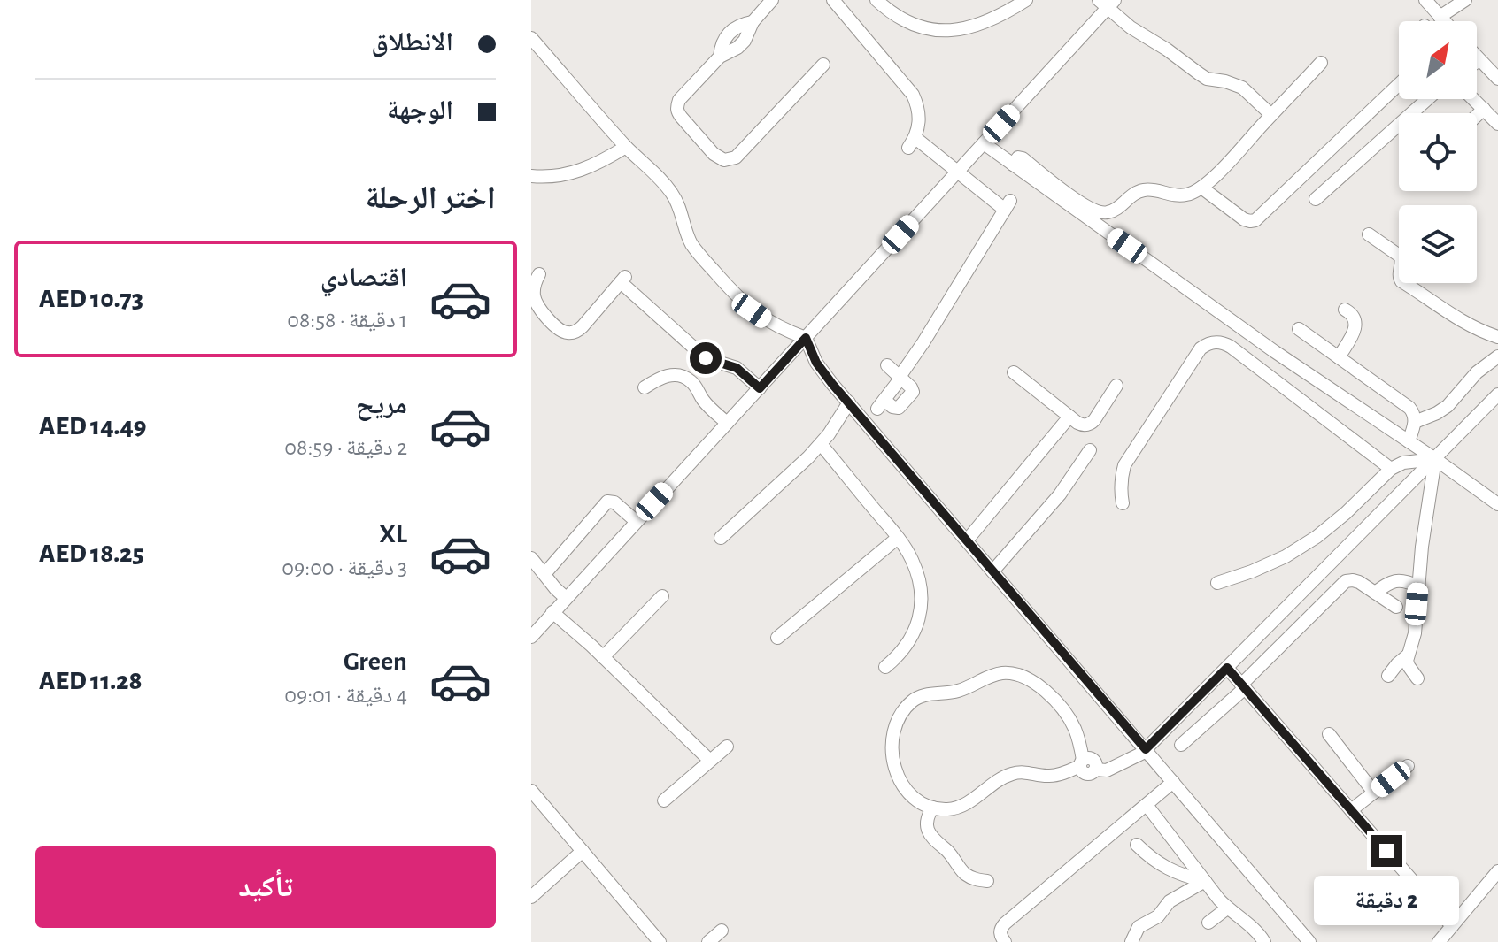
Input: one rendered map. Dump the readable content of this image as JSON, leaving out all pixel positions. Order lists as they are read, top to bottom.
{
  "north": "top right",
  "page": {
    "banner": ["الانطلاق", "الوجهة"],
    "heading": "اختر الرحلة",
    "list": [
      {
        "name": "اقتصادي",
        "note": "1 دقيقة · 08:58",
        "value": "AED 10.73"
      },
      {
        "name": "مريح",
        "note": "2 دقيقة · 08:59",
        "value": "AED 14.49"
      },
      {
        "name": "XL",
        "note": "3 دقيقة · 09:00",
        "value": "AED 18.25"
      },
      {
        "name": "Green",
        "note": "4 دقيقة · 09:01",
        "value": "AED 11.28"
      }
    ],
    "buttons": "تأكيد",
    "bubble": "2 دقيقة"
  }
}
